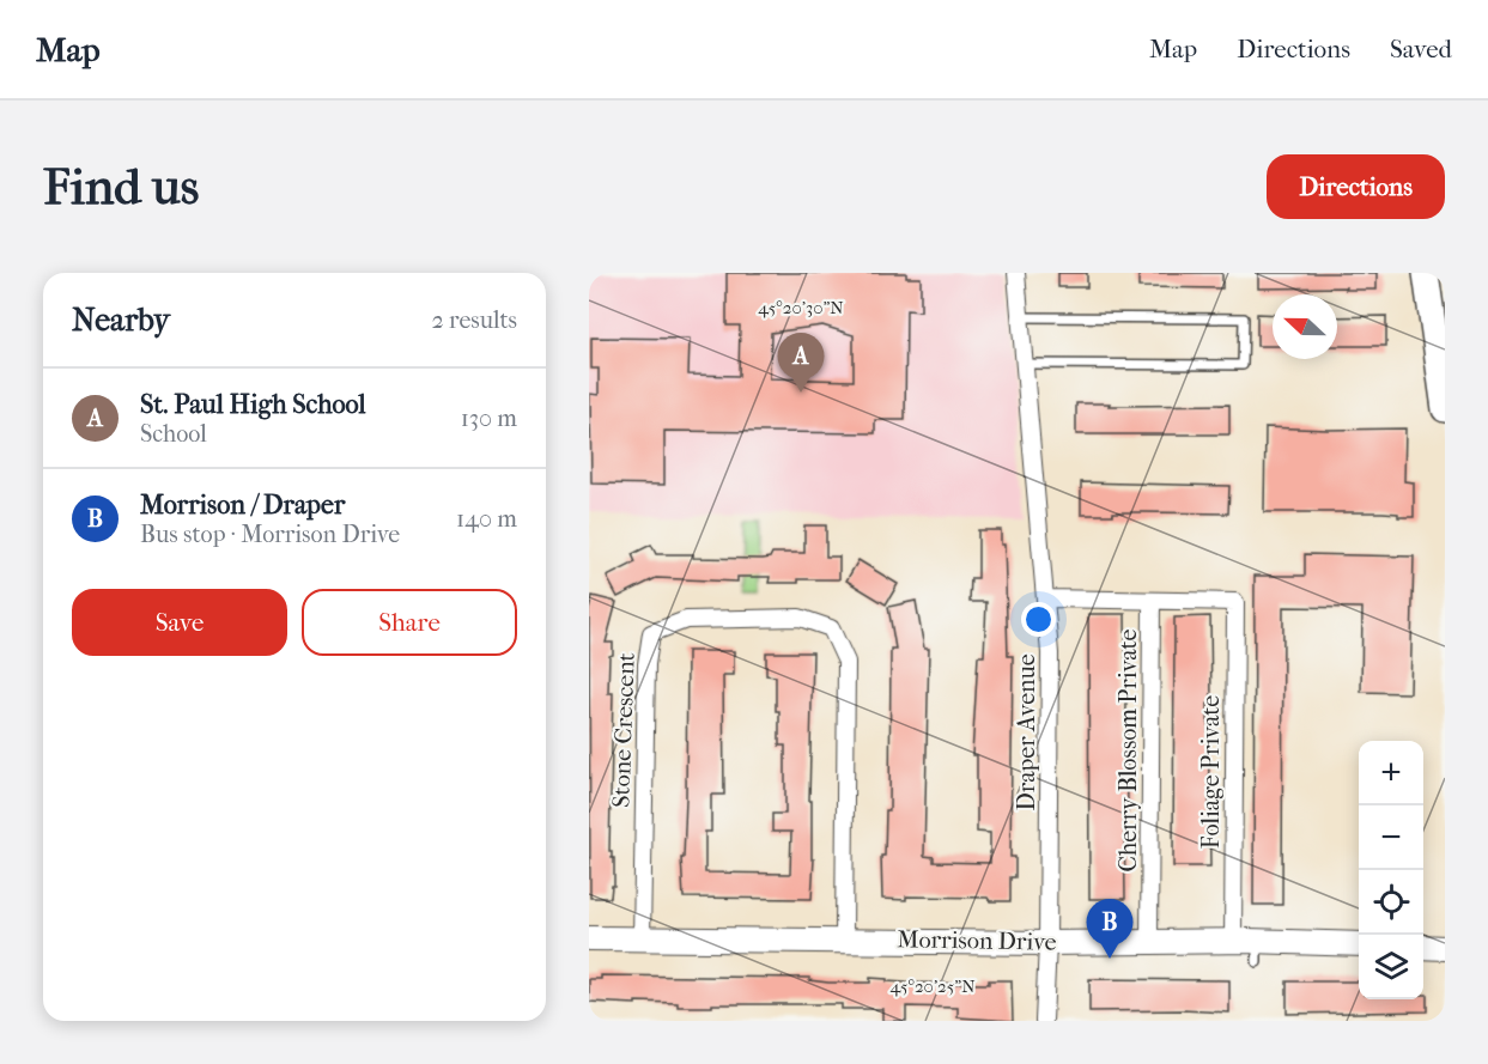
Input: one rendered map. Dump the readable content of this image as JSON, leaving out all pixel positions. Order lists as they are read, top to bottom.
{
  "streets": {
    "street": [
      "Stone Crescent",
      "Draper Avenue",
      "Cherry Blossom Private",
      "Foliage Private",
      "Morrison Drive"
    ]
  },
  "crossings": [
    ["Stone Crescent", "Morrison Drive"],
    ["Draper Avenue", "Morrison Drive"],
    ["Cherry Blossom Private", "Foliage Private"],
    ["Cherry Blossom Private", "Morrison Drive"],
    ["Foliage Private", "Morrison Drive"]
  ],
  "north": "left",
  "page": {
    "header": "Map",
    "nav": ["Map", "Directions", "Saved"],
    "buttons": [
      "Directions",
      ["Save", "Share"]
    ],
    "title": "Find us",
    "heading": ["Nearby", "2 results"],
    "pins": ["A", "B"],
    "list": [
      {
        "mark": "A",
        "name": "St. Paul High School",
        "note": "School",
        "value": "130 m"
      },
      {
        "mark": "B",
        "name": "Morrison / Draper",
        "note": "Bus stop · Morrison Drive",
        "value": "140 m"
      }
    ],
    "map_buttons": ["+", "−"]
  },
  "coordinates": ["45°20'30\"N", "45°20'25\"N"]
}
